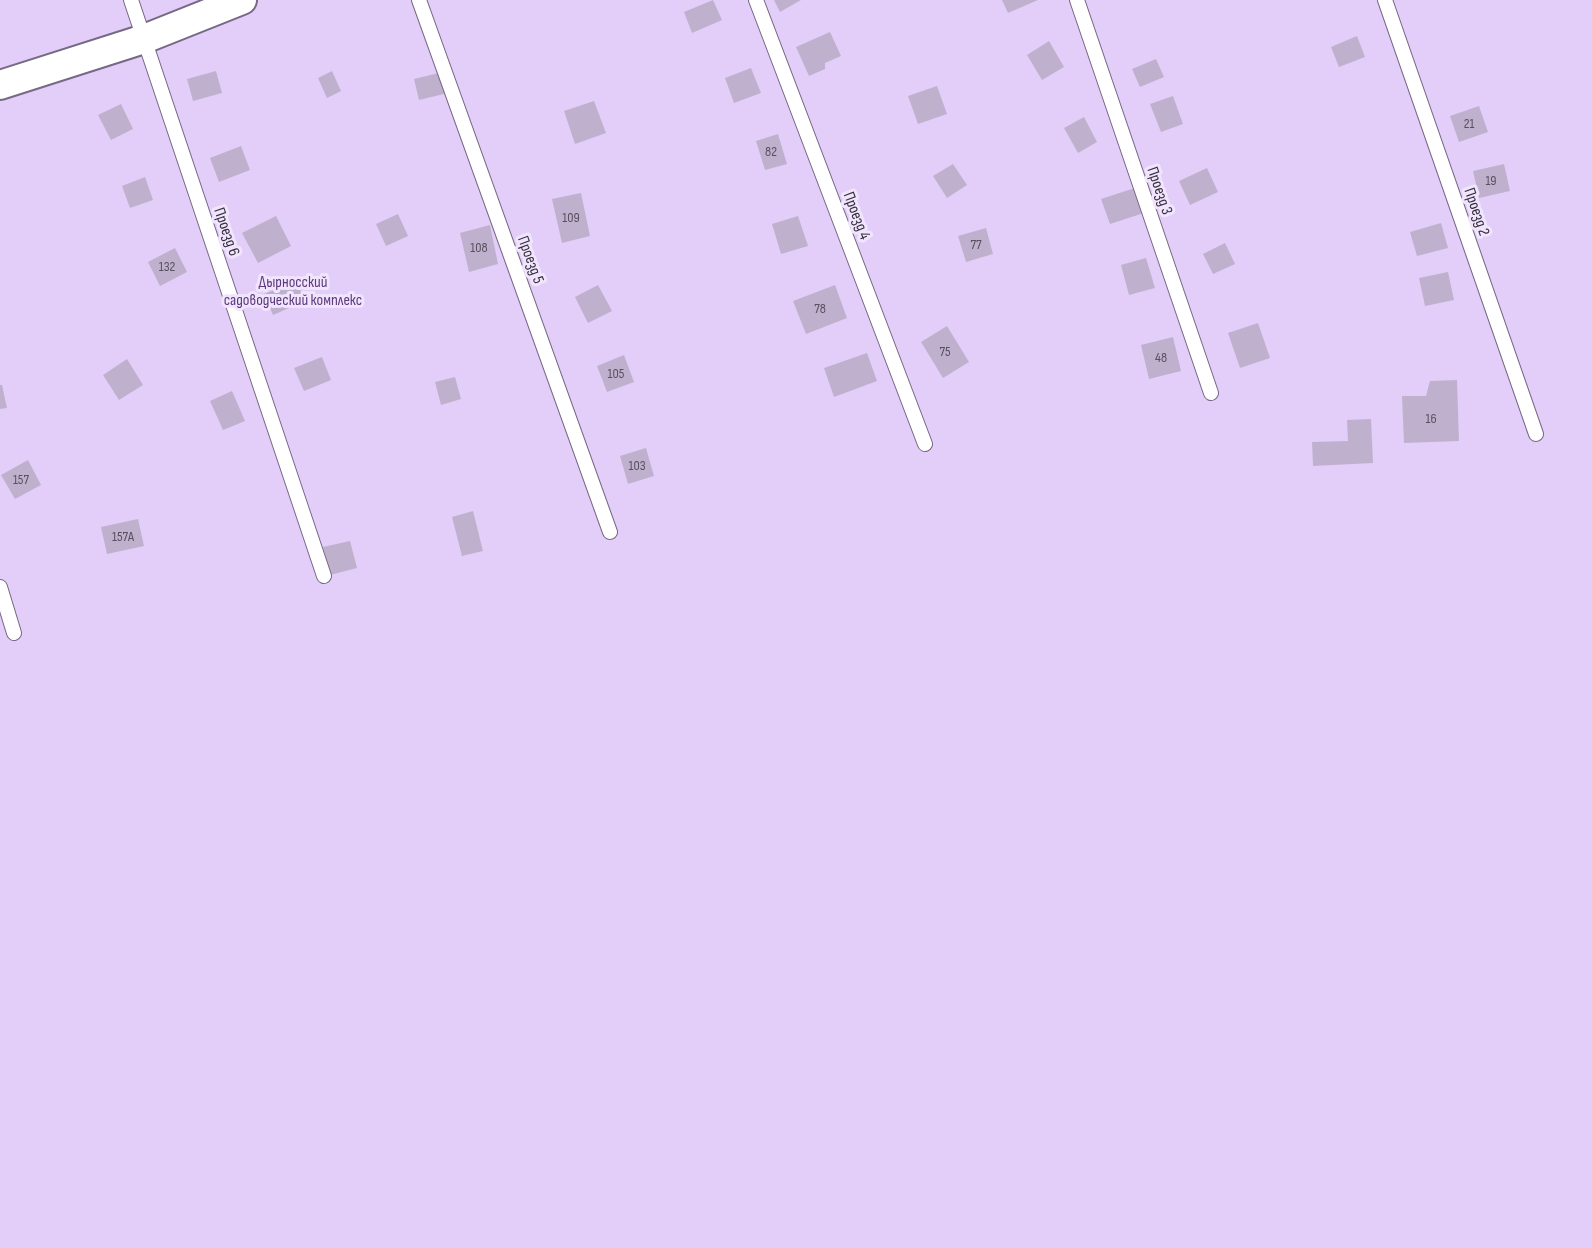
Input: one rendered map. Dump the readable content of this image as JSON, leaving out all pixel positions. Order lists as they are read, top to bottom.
{
  "streets": {
    "lane": [
      "Проезд 3",
      "Проезд 2",
      "Проезд 4",
      "Проезд 6",
      "Проезд 5"
    ]
  },
  "parks": ["Дырносский садоводческий комплекс"],
  "house_numbers": [
    "21",
    "82",
    "19",
    "109",
    "77",
    "108",
    "132",
    "78",
    "75",
    "48",
    "105",
    "16",
    "103",
    "157",
    "157А"
  ]
}
